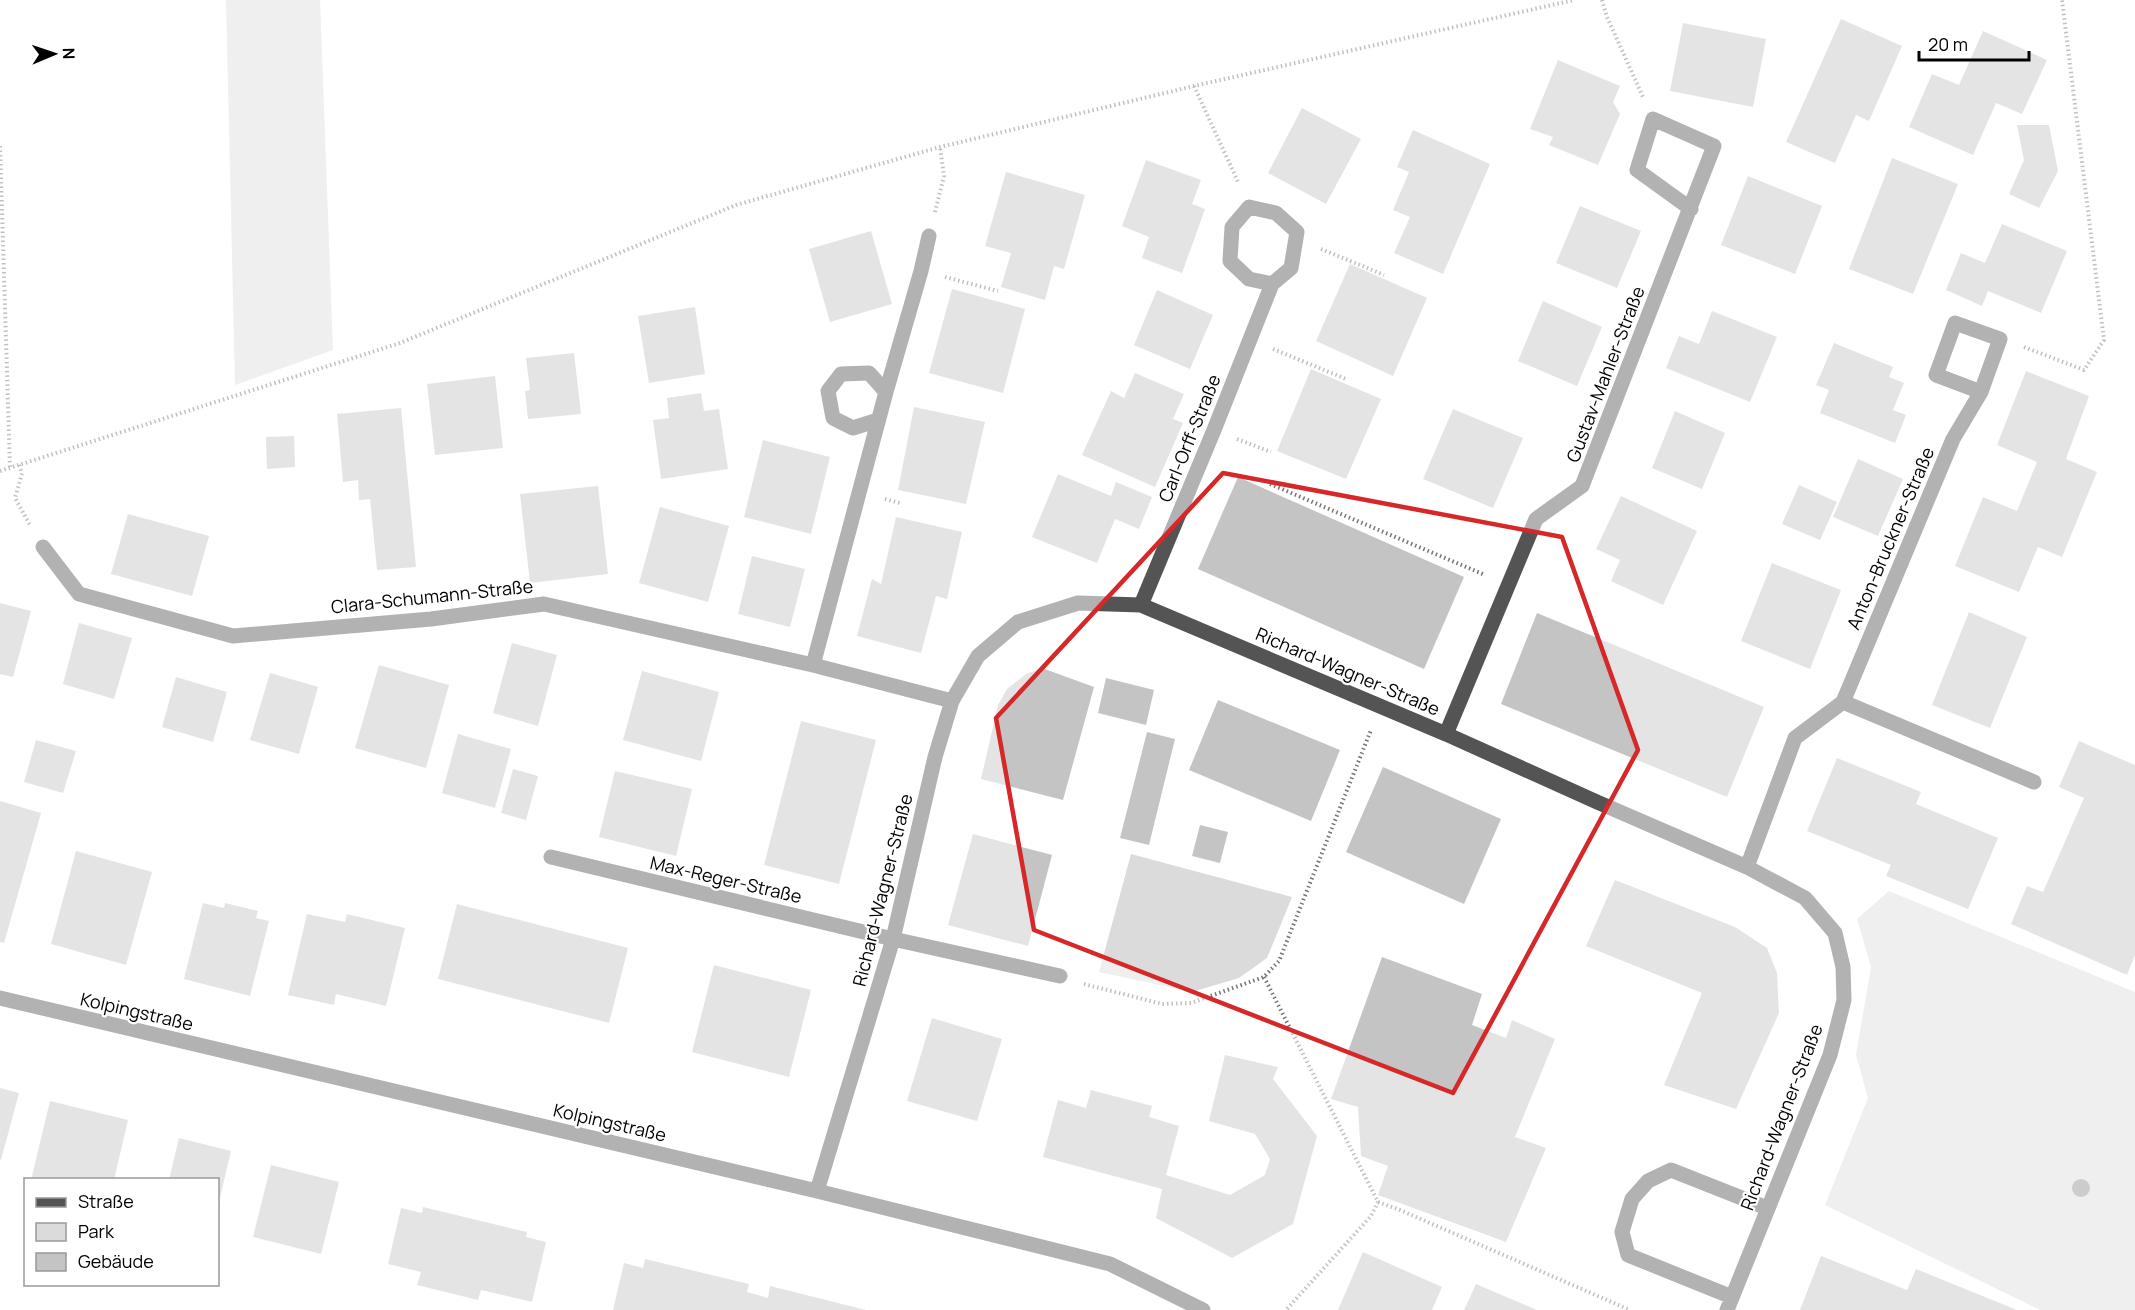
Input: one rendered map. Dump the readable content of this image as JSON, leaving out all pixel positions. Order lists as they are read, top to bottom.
{
  "streets": {
    "street": [
      "Gustav-Mahler-Straße",
      "Carl-Orff-Straße",
      "Anton-Bruckner-Straße",
      "Clara-Schumann-Straße",
      "Richard-Wagner-Straße",
      "Max-Reger-Straße",
      "Kolpingstraße"
    ]
  },
  "crossings": [
    ["Gustav-Mahler-Straße", "Richard-Wagner-Straße"],
    ["Carl-Orff-Straße", "Richard-Wagner-Straße"],
    ["Anton-Bruckner-Straße", "Richard-Wagner-Straße"],
    ["Clara-Schumann-Straße", "Richard-Wagner-Straße"],
    ["Richard-Wagner-Straße", "Max-Reger-Straße"],
    ["Richard-Wagner-Straße", "Kolpingstraße"]
  ],
  "legend": ["Straße", "Park", "Gebäude"],
  "scale_bar": "20 m",
  "north": "right"
}
